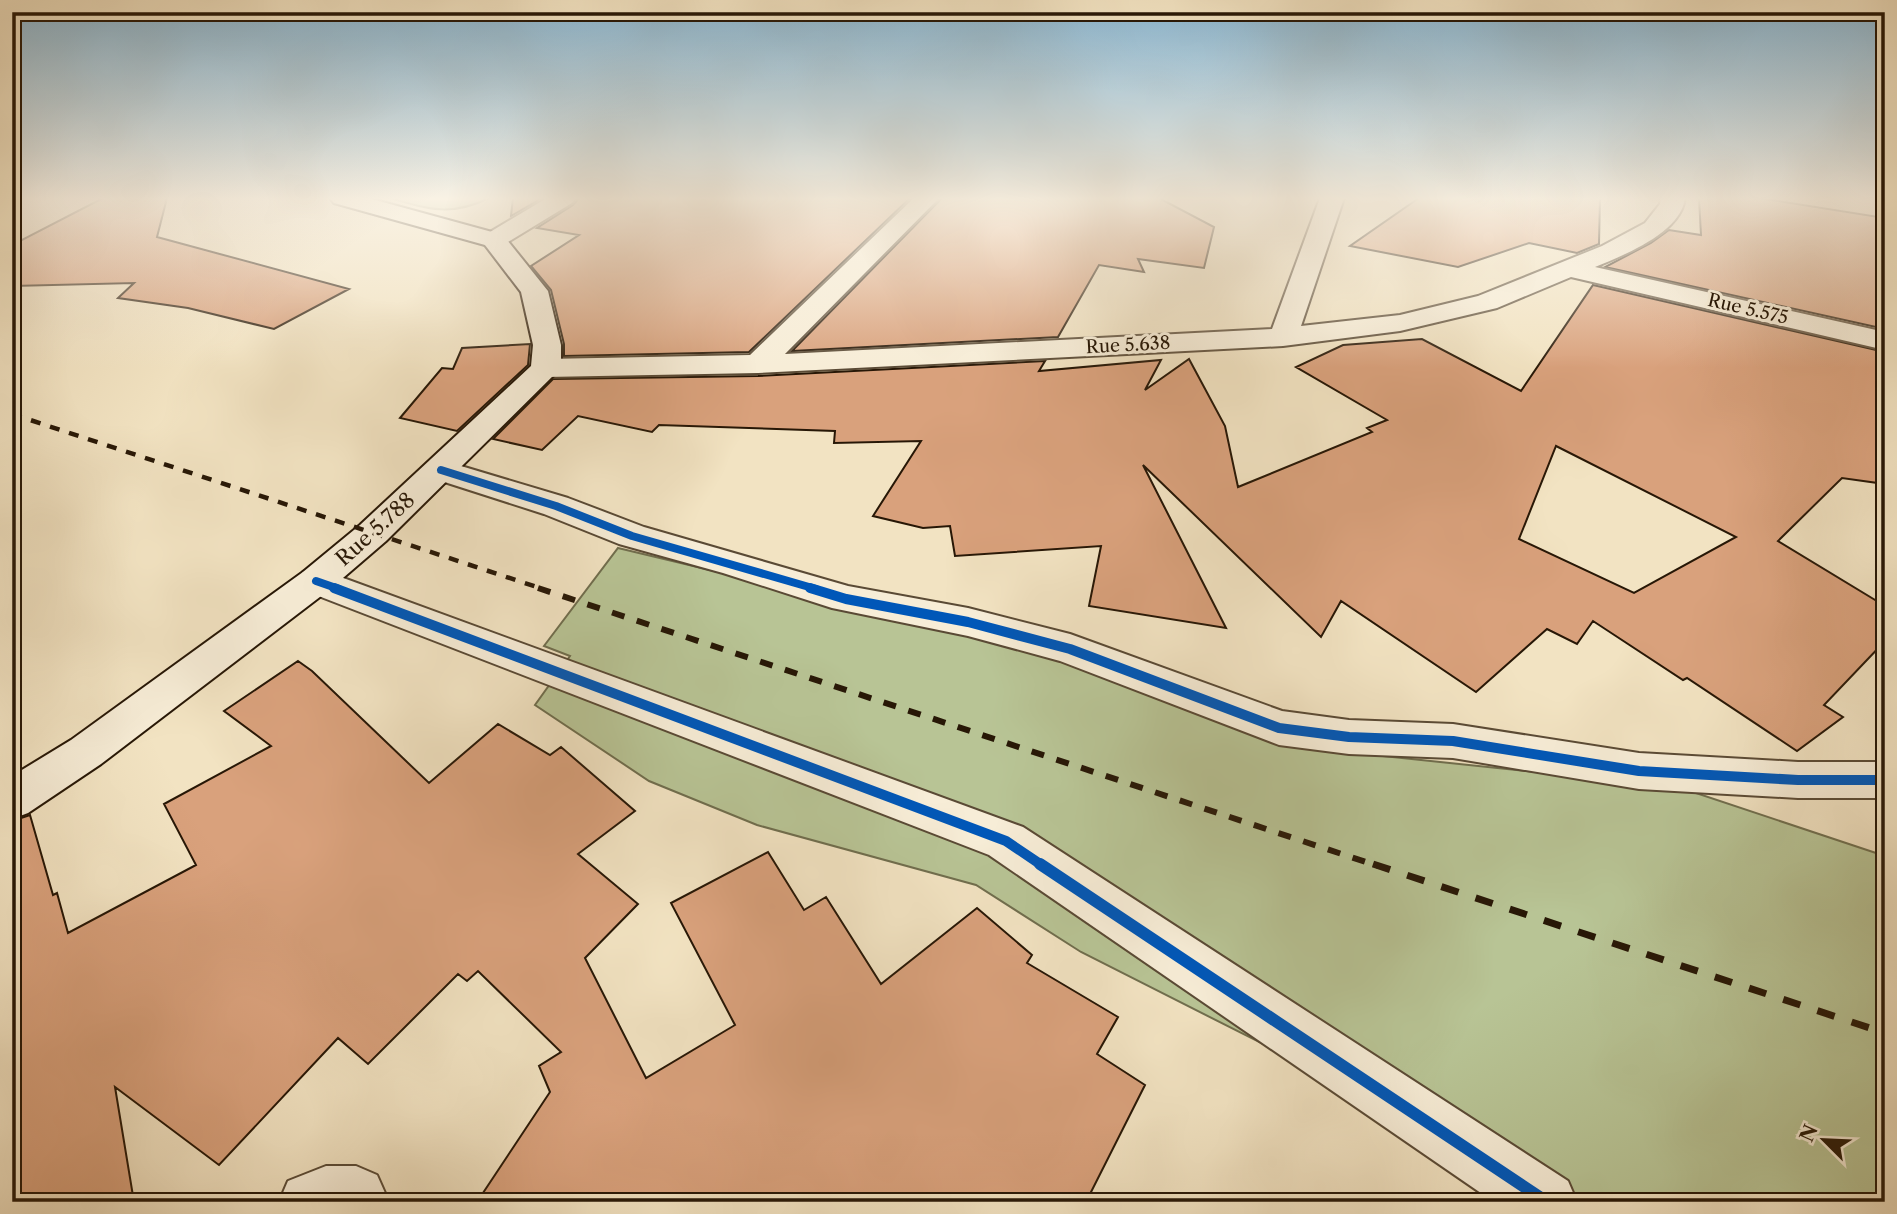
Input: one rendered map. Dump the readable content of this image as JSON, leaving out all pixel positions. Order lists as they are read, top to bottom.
{
  "streets": {
    "street": ["Rue 5.575", "Rue 5.638", "Rue 5.788"]
  },
  "crossings": [
    ["Rue 5.575", "Rue 5.638"],
    ["Rue 5.638", "Rue 5.788"]
  ],
  "north": "top left"
}
